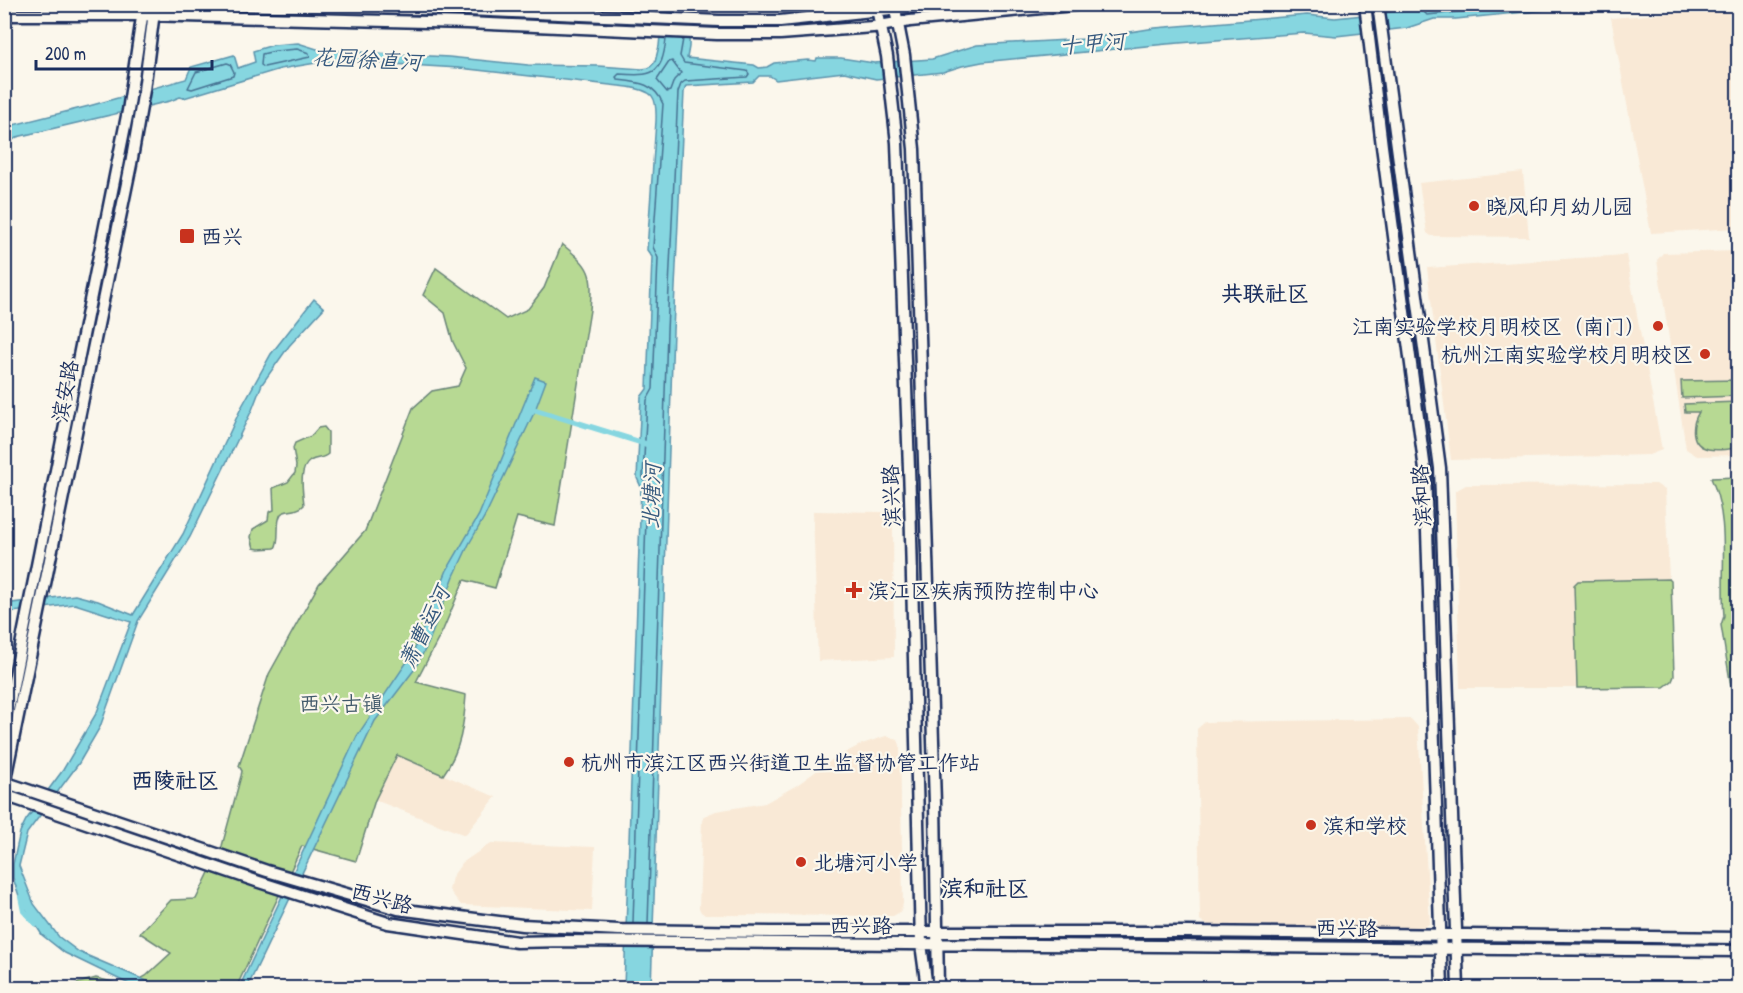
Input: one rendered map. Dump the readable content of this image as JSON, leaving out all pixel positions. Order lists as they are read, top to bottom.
{
  "streets": {
    "main road": [
      "滨安路",
      "滨兴路",
      "滨和路",
      "西兴路"
    ]
  },
  "crossings": [
    ["滨安路", "西兴路"],
    ["滨兴路", "西兴路"],
    ["滨和路", "西兴路"]
  ],
  "districts": ["共联社区", "西陵社区", "滨和社区"],
  "water": [
    "十甲河",
    "花园徐直河",
    "北塘河",
    "萧曹运河"
  ],
  "parks": ["西兴古镇"],
  "places": {
    "other": [
      "晓风印月幼儿园",
      "江南实验学校月明校区（南门）",
      "杭州江南实验学校月明校区",
      "杭州市滨江区西兴街道卫生监督协管工作站",
      "滨和学校",
      "北塘河小学"
    ],
    "transit": ["西兴"],
    "health": ["滨江区疾病预防控制中心"]
  },
  "scale_bar": "200 m"
}
